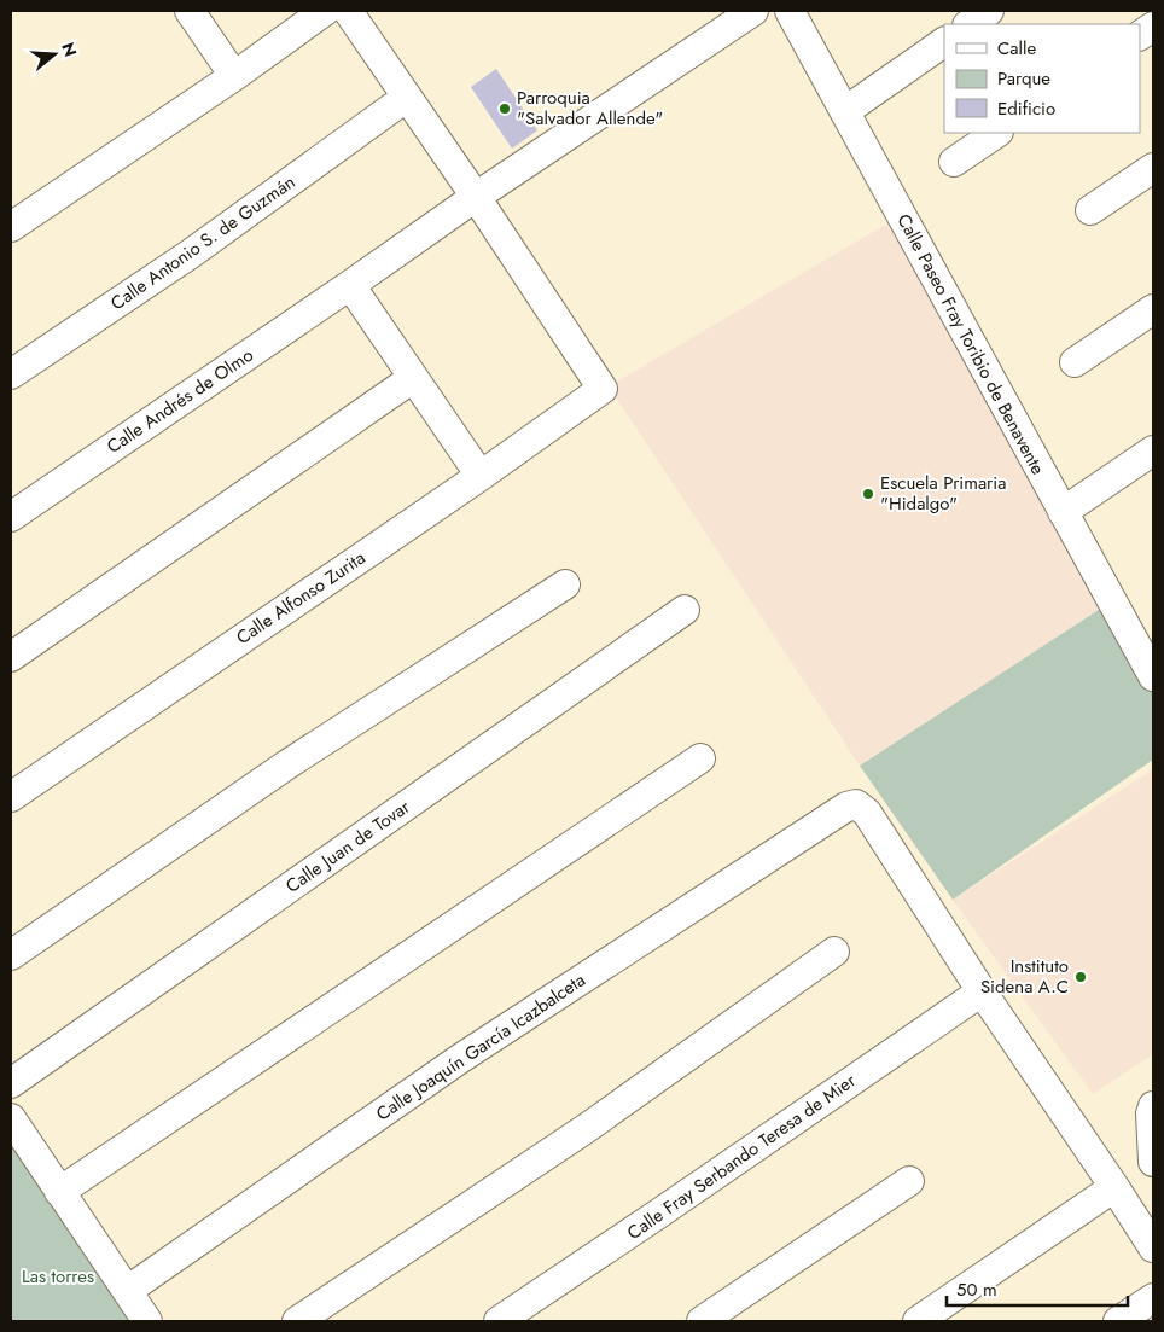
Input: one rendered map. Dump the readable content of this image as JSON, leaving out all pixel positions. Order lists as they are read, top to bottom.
{
  "streets": {
    "street": [
      "Calle Antonio S. de Guzmán",
      "Calle Paseo Fray Toribio de Benavente",
      "Calle Andrés de Olmo",
      "Calle Alfonso Zurita",
      "Calle Juan de Tovar",
      "Calle Joaquín García Icazbalceta",
      "Calle Fray Serbando Teresa de Mier"
    ]
  },
  "crossings": [
    ["Calle Andrés de Olmo", "Calle Alfonso Zurita"],
    ["Calle Joaquín García Icazbalceta", "Calle Fray Serbando Teresa de Mier"]
  ],
  "parks": ["Las torres"],
  "places": ["Parroquia \"Salvador Allende\"", "Escuela Primaria \"Hidalgo\"", "Instituto Sidena A.C"],
  "legend": ["Calle", "Parque", "Edificio"],
  "scale_bar": "50 m",
  "north": "right"
}
